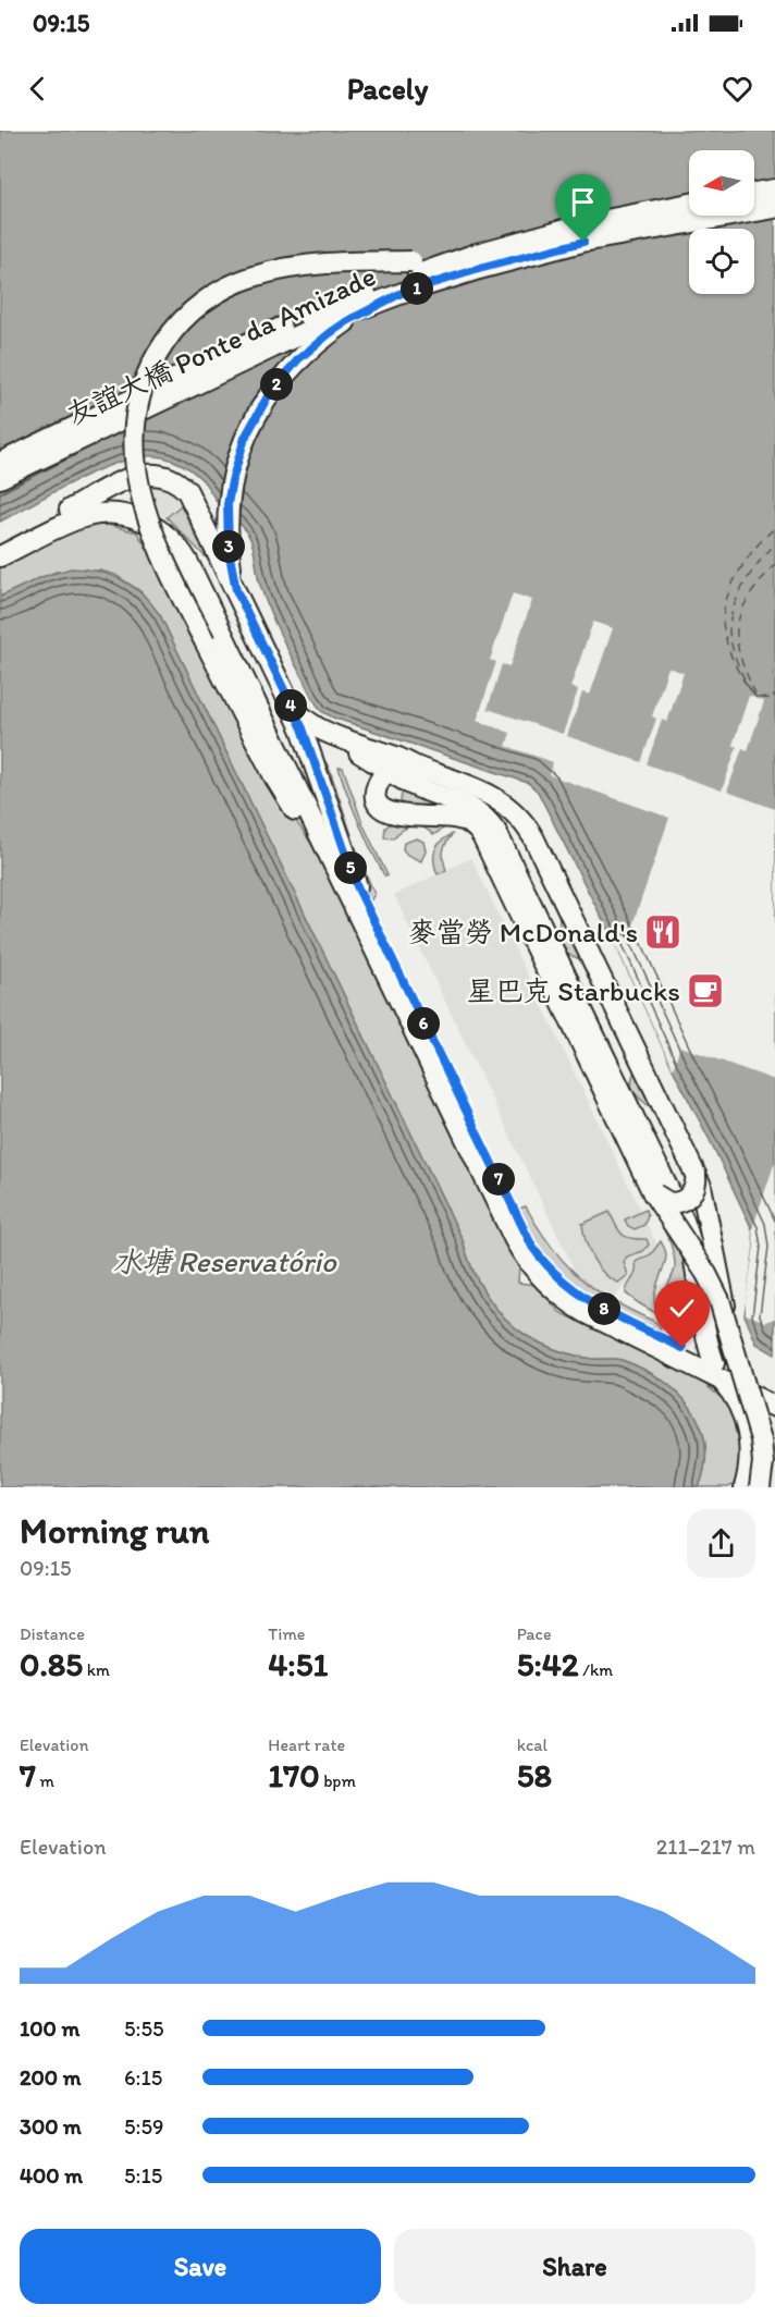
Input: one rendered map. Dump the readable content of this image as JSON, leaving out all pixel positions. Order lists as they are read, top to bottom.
{
  "streets": {
    "main road": ["友誼大橋 Ponte da Amizade"]
  },
  "water": ["水塘 Reservatório"],
  "places": {
    "restaurant": ["麥當勞 McDonald's"],
    "cafe": ["星巴克 Starbucks"]
  },
  "north": "left",
  "page": {
    "status": "09:15",
    "header": "Pacely",
    "pins": [
      "1",
      "2",
      "3",
      "4",
      "5",
      "6",
      "7",
      "8"
    ],
    "heading": ["Morning run", "09:15"],
    "stats": [
      ["Distance", "0.85 km"],
      ["Time", "4:51"],
      ["Pace", "5:42 /km"],
      ["Elevation", "7 m"],
      ["Heart rate", "170 bpm"],
      ["kcal", "58"]
    ],
    "chart": ["Elevation", "211–217 m"],
    "list": [
      {
        "name": "100 m",
        "note": "5:55"
      },
      {
        "name": "200 m",
        "note": "6:15"
      },
      {
        "name": "300 m",
        "note": "5:59"
      },
      {
        "name": "400 m",
        "note": "5:15"
      }
    ],
    "buttons": ["Save", "Share"]
  }
}
